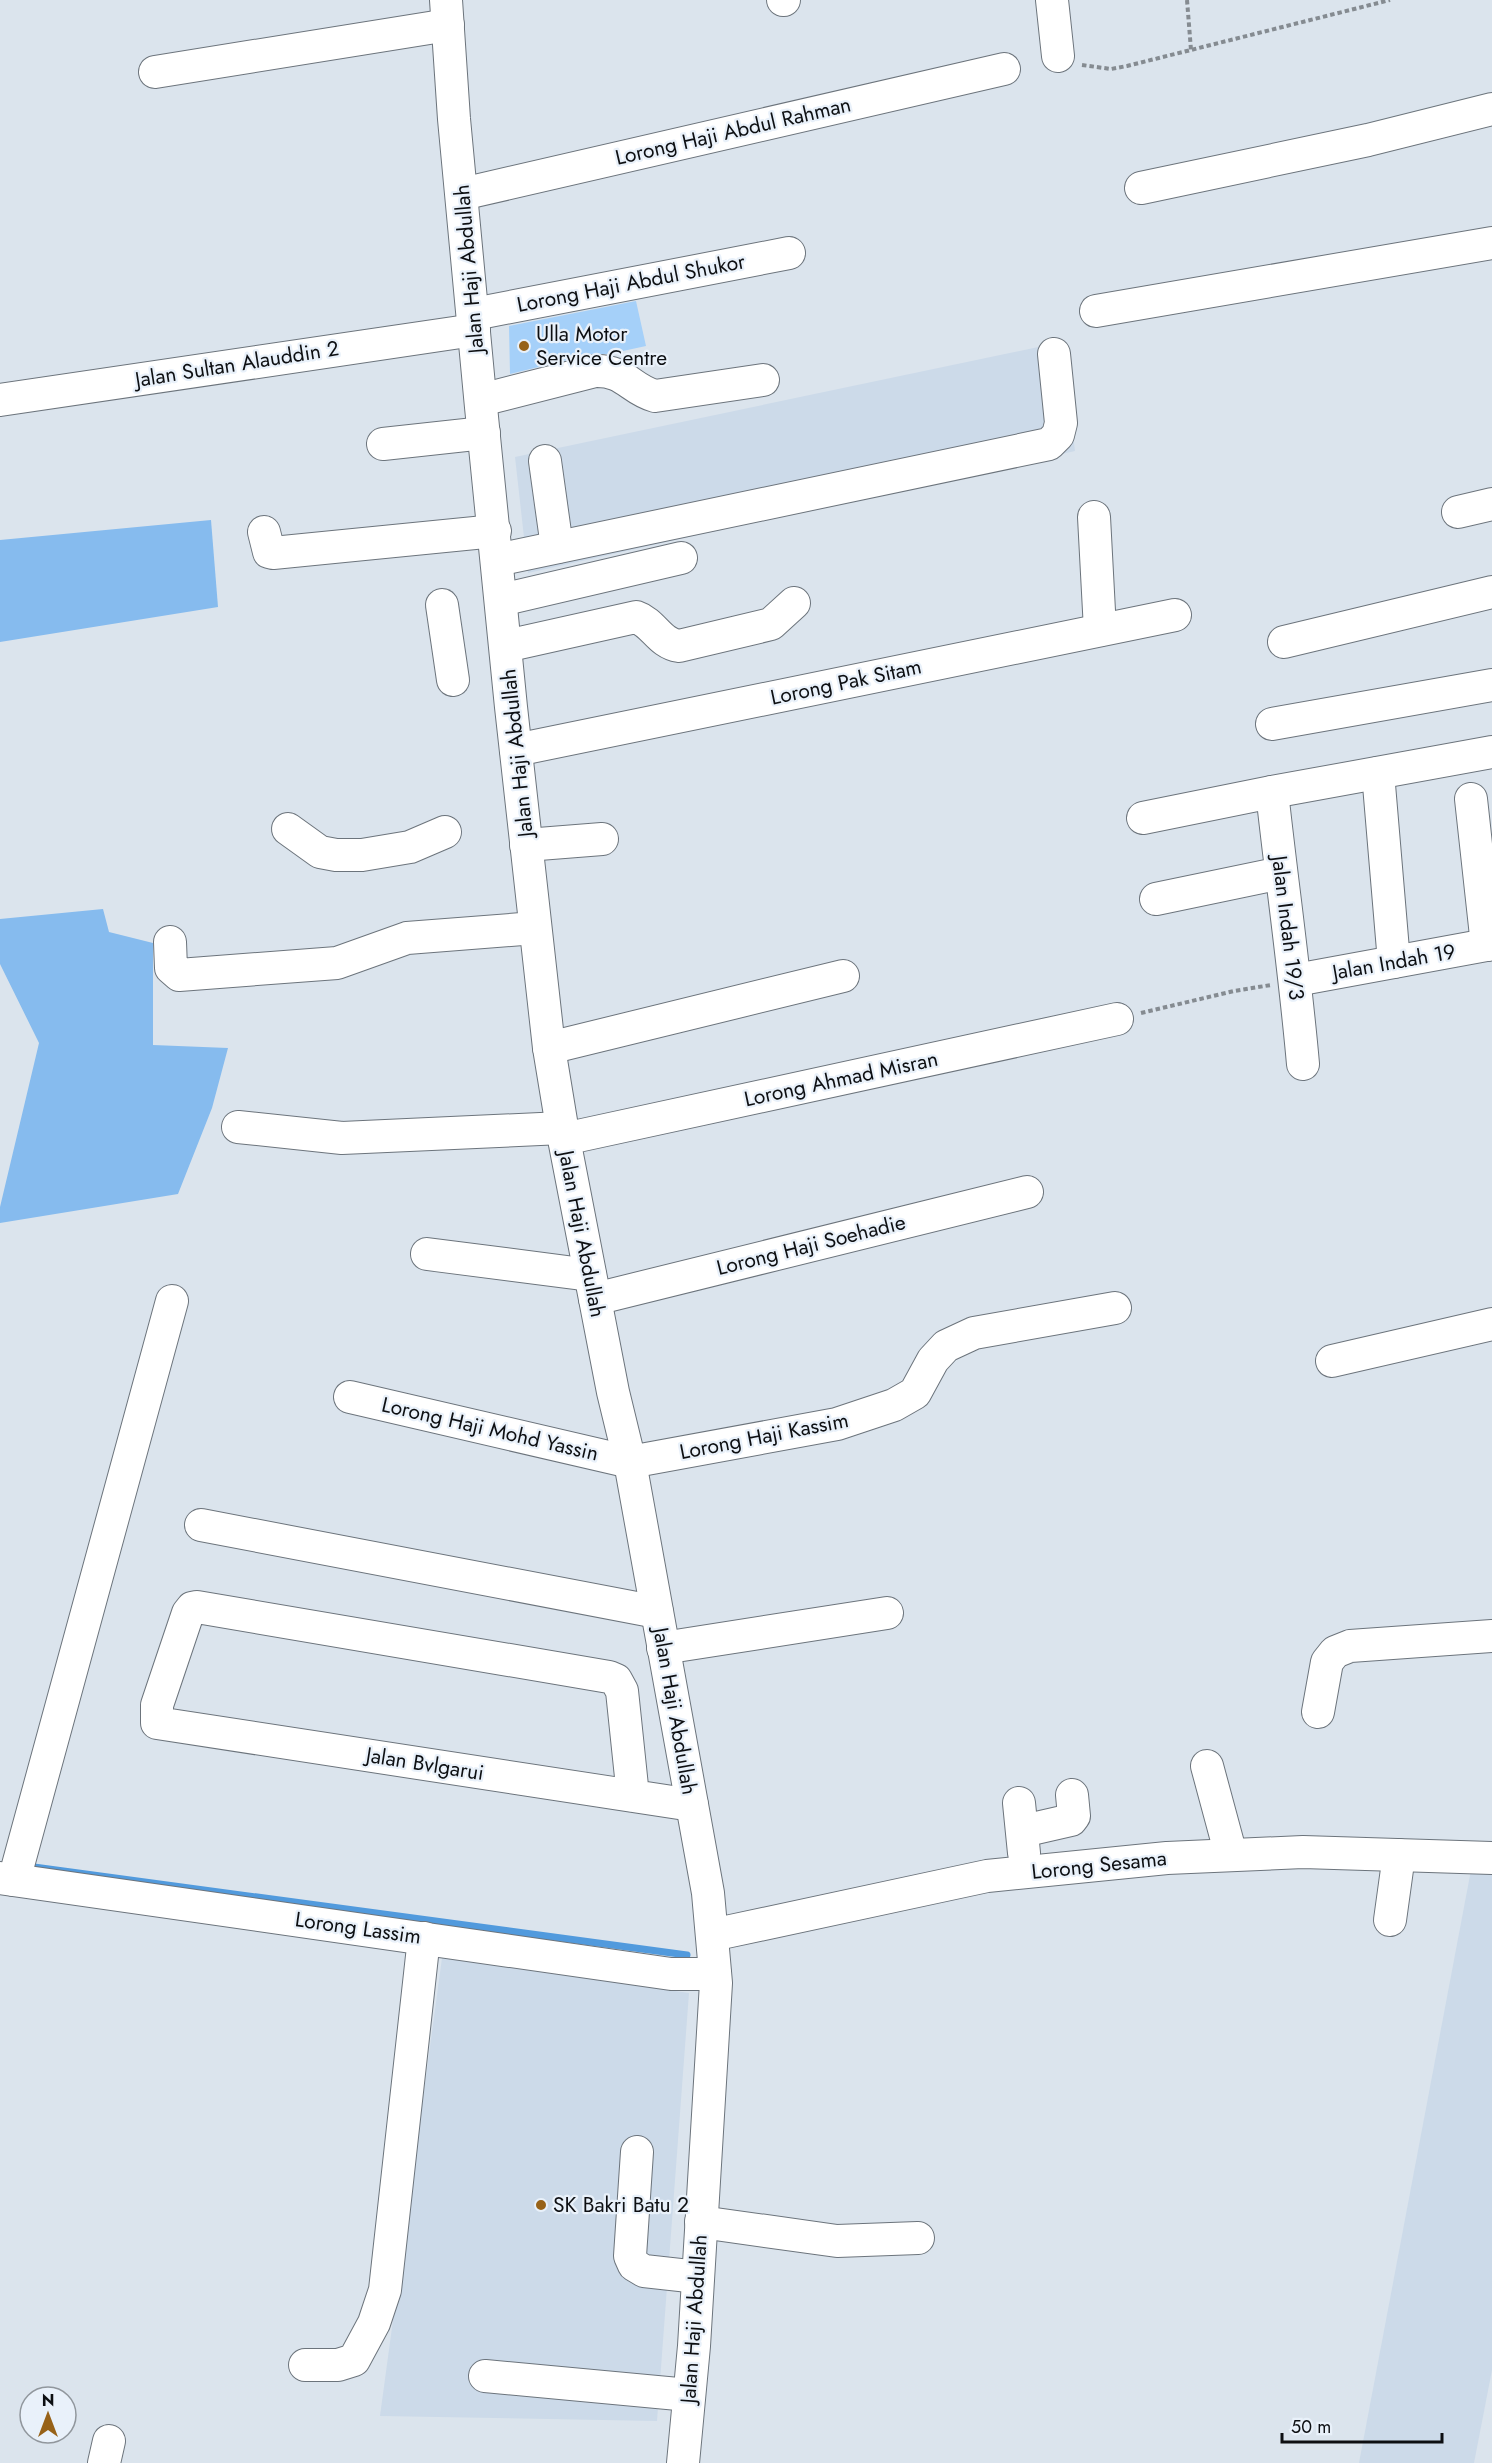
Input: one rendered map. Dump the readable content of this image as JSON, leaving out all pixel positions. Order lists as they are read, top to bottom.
{
  "streets": {
    "street": [
      "Lorong Haji Abdul Rahman",
      "Jalan Haji Abdullah",
      "Lorong Haji Abdul Shukor",
      "Jalan Sultan Alauddin 2",
      "Lorong Pak Sitam",
      "Jalan Indah 19/3",
      "Jalan Indah 19",
      "Lorong Ahmad Misran",
      "Lorong Haji Soehadie",
      "Lorong Haji Mohd Yassin",
      "Lorong Haji Kassim",
      "Jalan Bvlgarui",
      "Lorong Sesama",
      "Lorong Lassim"
    ]
  },
  "crossings": [
    ["Lorong Haji Abdul Rahman", "Jalan Haji Abdullah"],
    ["Jalan Haji Abdullah", "Lorong Haji Abdul Shukor"],
    ["Jalan Haji Abdullah", "Jalan Sultan Alauddin 2"],
    ["Jalan Haji Abdullah", "Lorong Pak Sitam"],
    ["Jalan Haji Abdullah", "Lorong Ahmad Misran"],
    ["Jalan Haji Abdullah", "Lorong Haji Soehadie"],
    ["Jalan Haji Abdullah", "Lorong Haji Mohd Yassin"],
    ["Jalan Haji Abdullah", "Lorong Haji Kassim"],
    ["Jalan Haji Abdullah", "Jalan Bvlgarui"],
    ["Jalan Haji Abdullah", "Lorong Sesama"],
    ["Jalan Haji Abdullah", "Lorong Lassim"],
    ["Lorong Haji Abdul Shukor", "Jalan Sultan Alauddin 2"],
    ["Jalan Indah 19/3", "Jalan Indah 19"],
    ["Lorong Haji Mohd Yassin", "Lorong Haji Kassim"]
  ],
  "places": ["Ulla Motor Service Centre", "SK Bakri Batu 2"],
  "scale_bar": "50 m",
  "north": "top"
}
